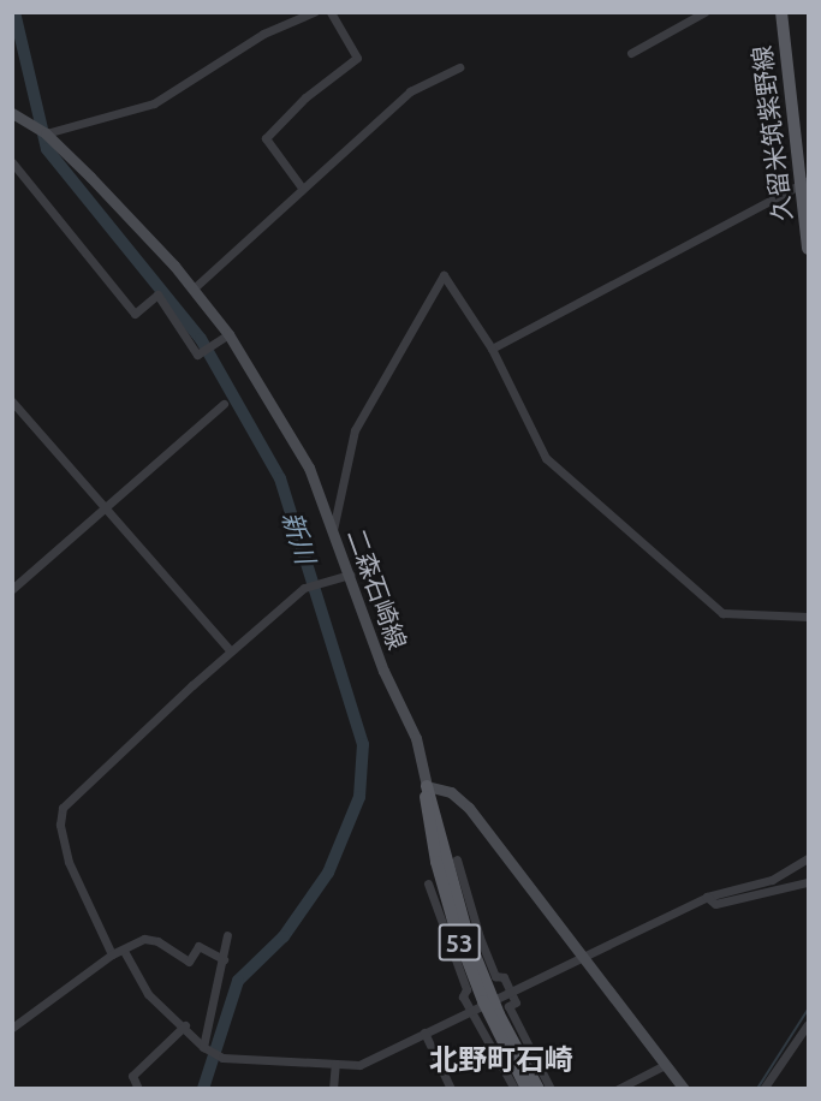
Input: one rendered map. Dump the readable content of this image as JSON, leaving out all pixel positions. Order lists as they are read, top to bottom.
{
  "streets": {
    "main road": ["久留米筑紫野線", "二森石崎線", "53"]
  },
  "crossings": [
    ["二森石崎線", "53"]
  ],
  "districts": ["北野町石崎"],
  "water": ["新川"]
}
